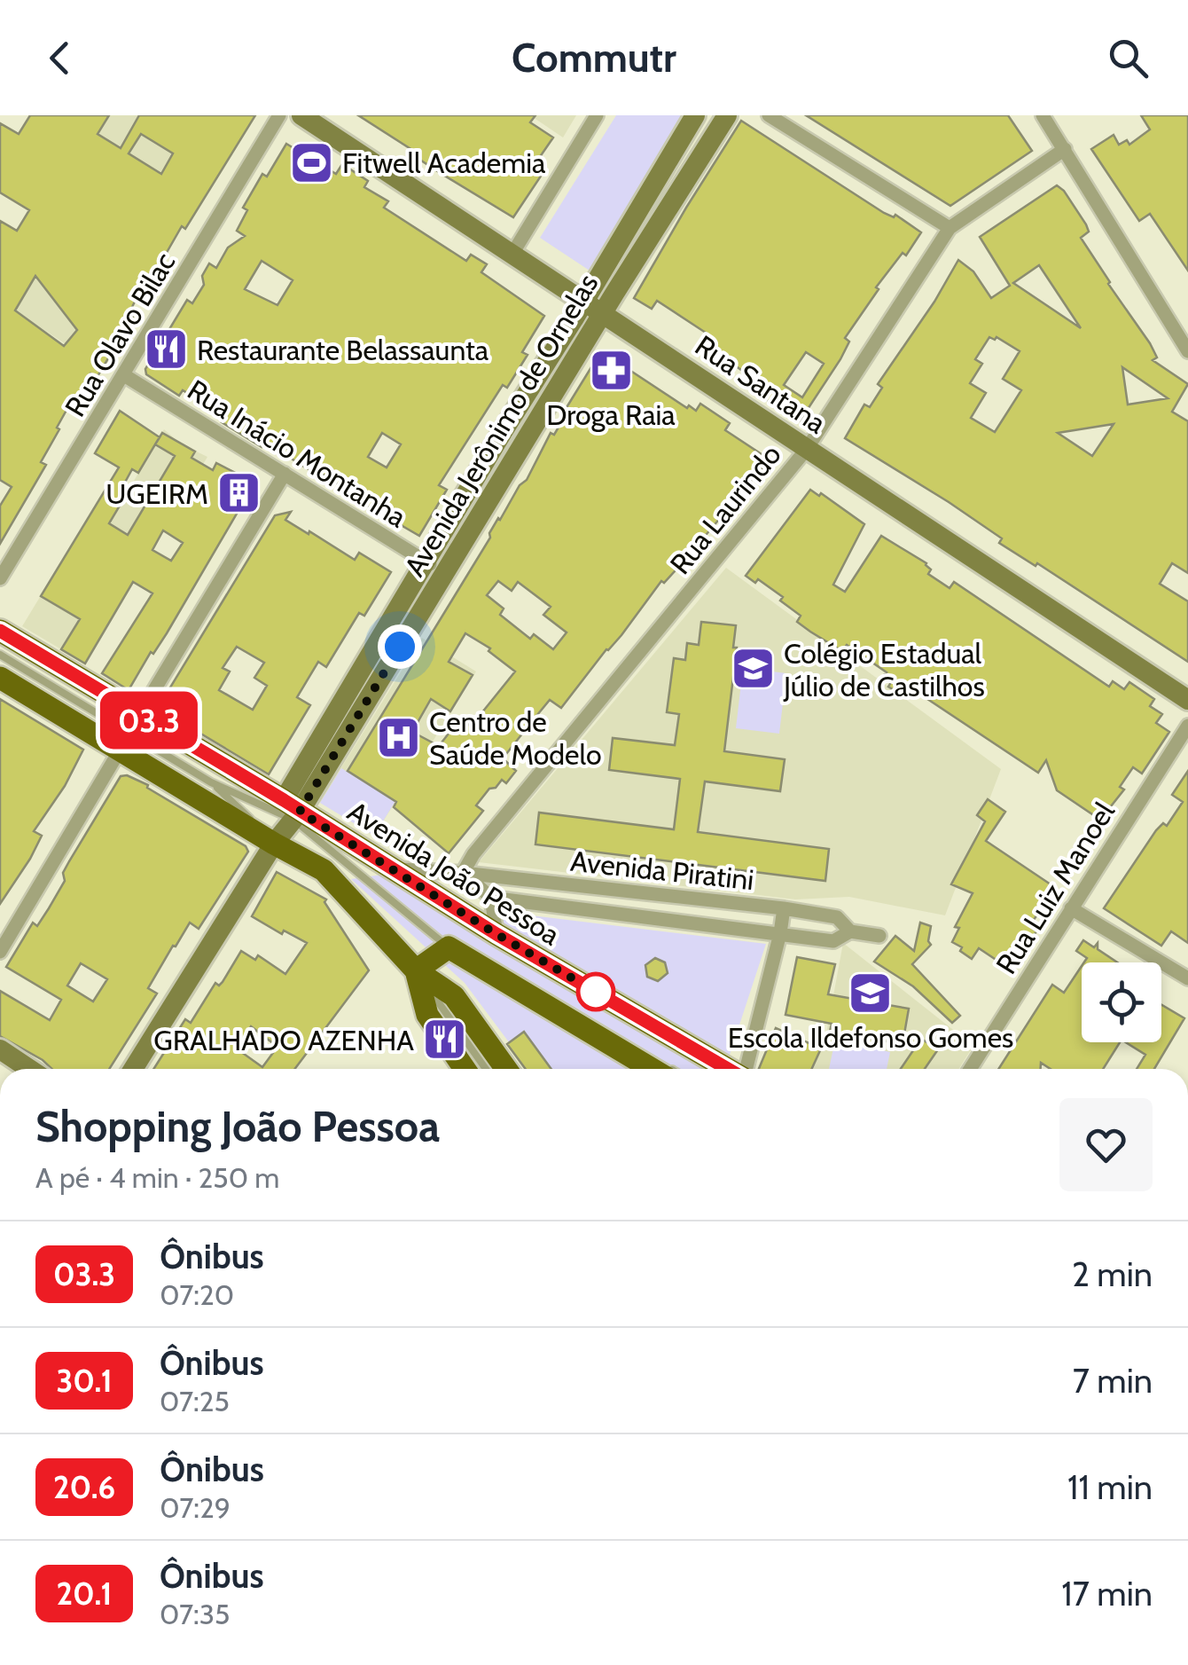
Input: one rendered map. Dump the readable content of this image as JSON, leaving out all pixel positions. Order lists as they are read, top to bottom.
{
  "streets": {
    "main road": ["Avenida João Pessoa"],
    "street": [
      "Rua Olavo Bilac",
      "Rua Santana",
      "Avenida Jerônimo de Ornelas",
      "Rua Inácio Montanha",
      "Rua Laurindo",
      "Avenida Piratini",
      "Rua Luiz Manoel"
    ]
  },
  "crossings": [
    ["Rua Olavo Bilac", "Rua Inácio Montanha"],
    ["Rua Santana", "Avenida Jerônimo de Ornelas"],
    ["Rua Santana", "Rua Laurindo"],
    ["Avenida Jerônimo de Ornelas", "Rua Inácio Montanha"],
    ["Avenida Jerônimo de Ornelas", "Avenida João Pessoa"],
    ["Rua Laurindo", "Avenida Piratini"],
    ["Avenida Piratini", "Avenida João Pessoa"]
  ],
  "places": {
    "sports": ["Fitwell Academia"],
    "restaurant": ["Restaurante Belassaunta", "GRALHADO AZENHA"],
    "pharmacy": ["Droga Raia"],
    "building": ["UGEIRM"],
    "school or university": ["Colégio Estadual Júlio de Castilhos", "Escola Ildefonso Gomes"],
    "hospital": ["Centro de Saúde Modelo"]
  },
  "lines": ["bus line 03.3"],
  "page": {
    "header": "Commutr",
    "on_map": "03.3",
    "heading": ["Shopping João Pessoa", "A pé · 4 min · 250 m"],
    "list": [
      {
        "mark": "03.3",
        "name": "Ônibus",
        "note": "07:20",
        "value": "2 min"
      },
      {
        "mark": "30.1",
        "name": "Ônibus",
        "note": "07:25",
        "value": "7 min"
      },
      {
        "mark": "20.6",
        "name": "Ônibus",
        "note": "07:29",
        "value": "11 min"
      },
      {
        "mark": "20.1",
        "name": "Ônibus",
        "note": "07:35",
        "value": "17 min"
      }
    ]
  }
}
